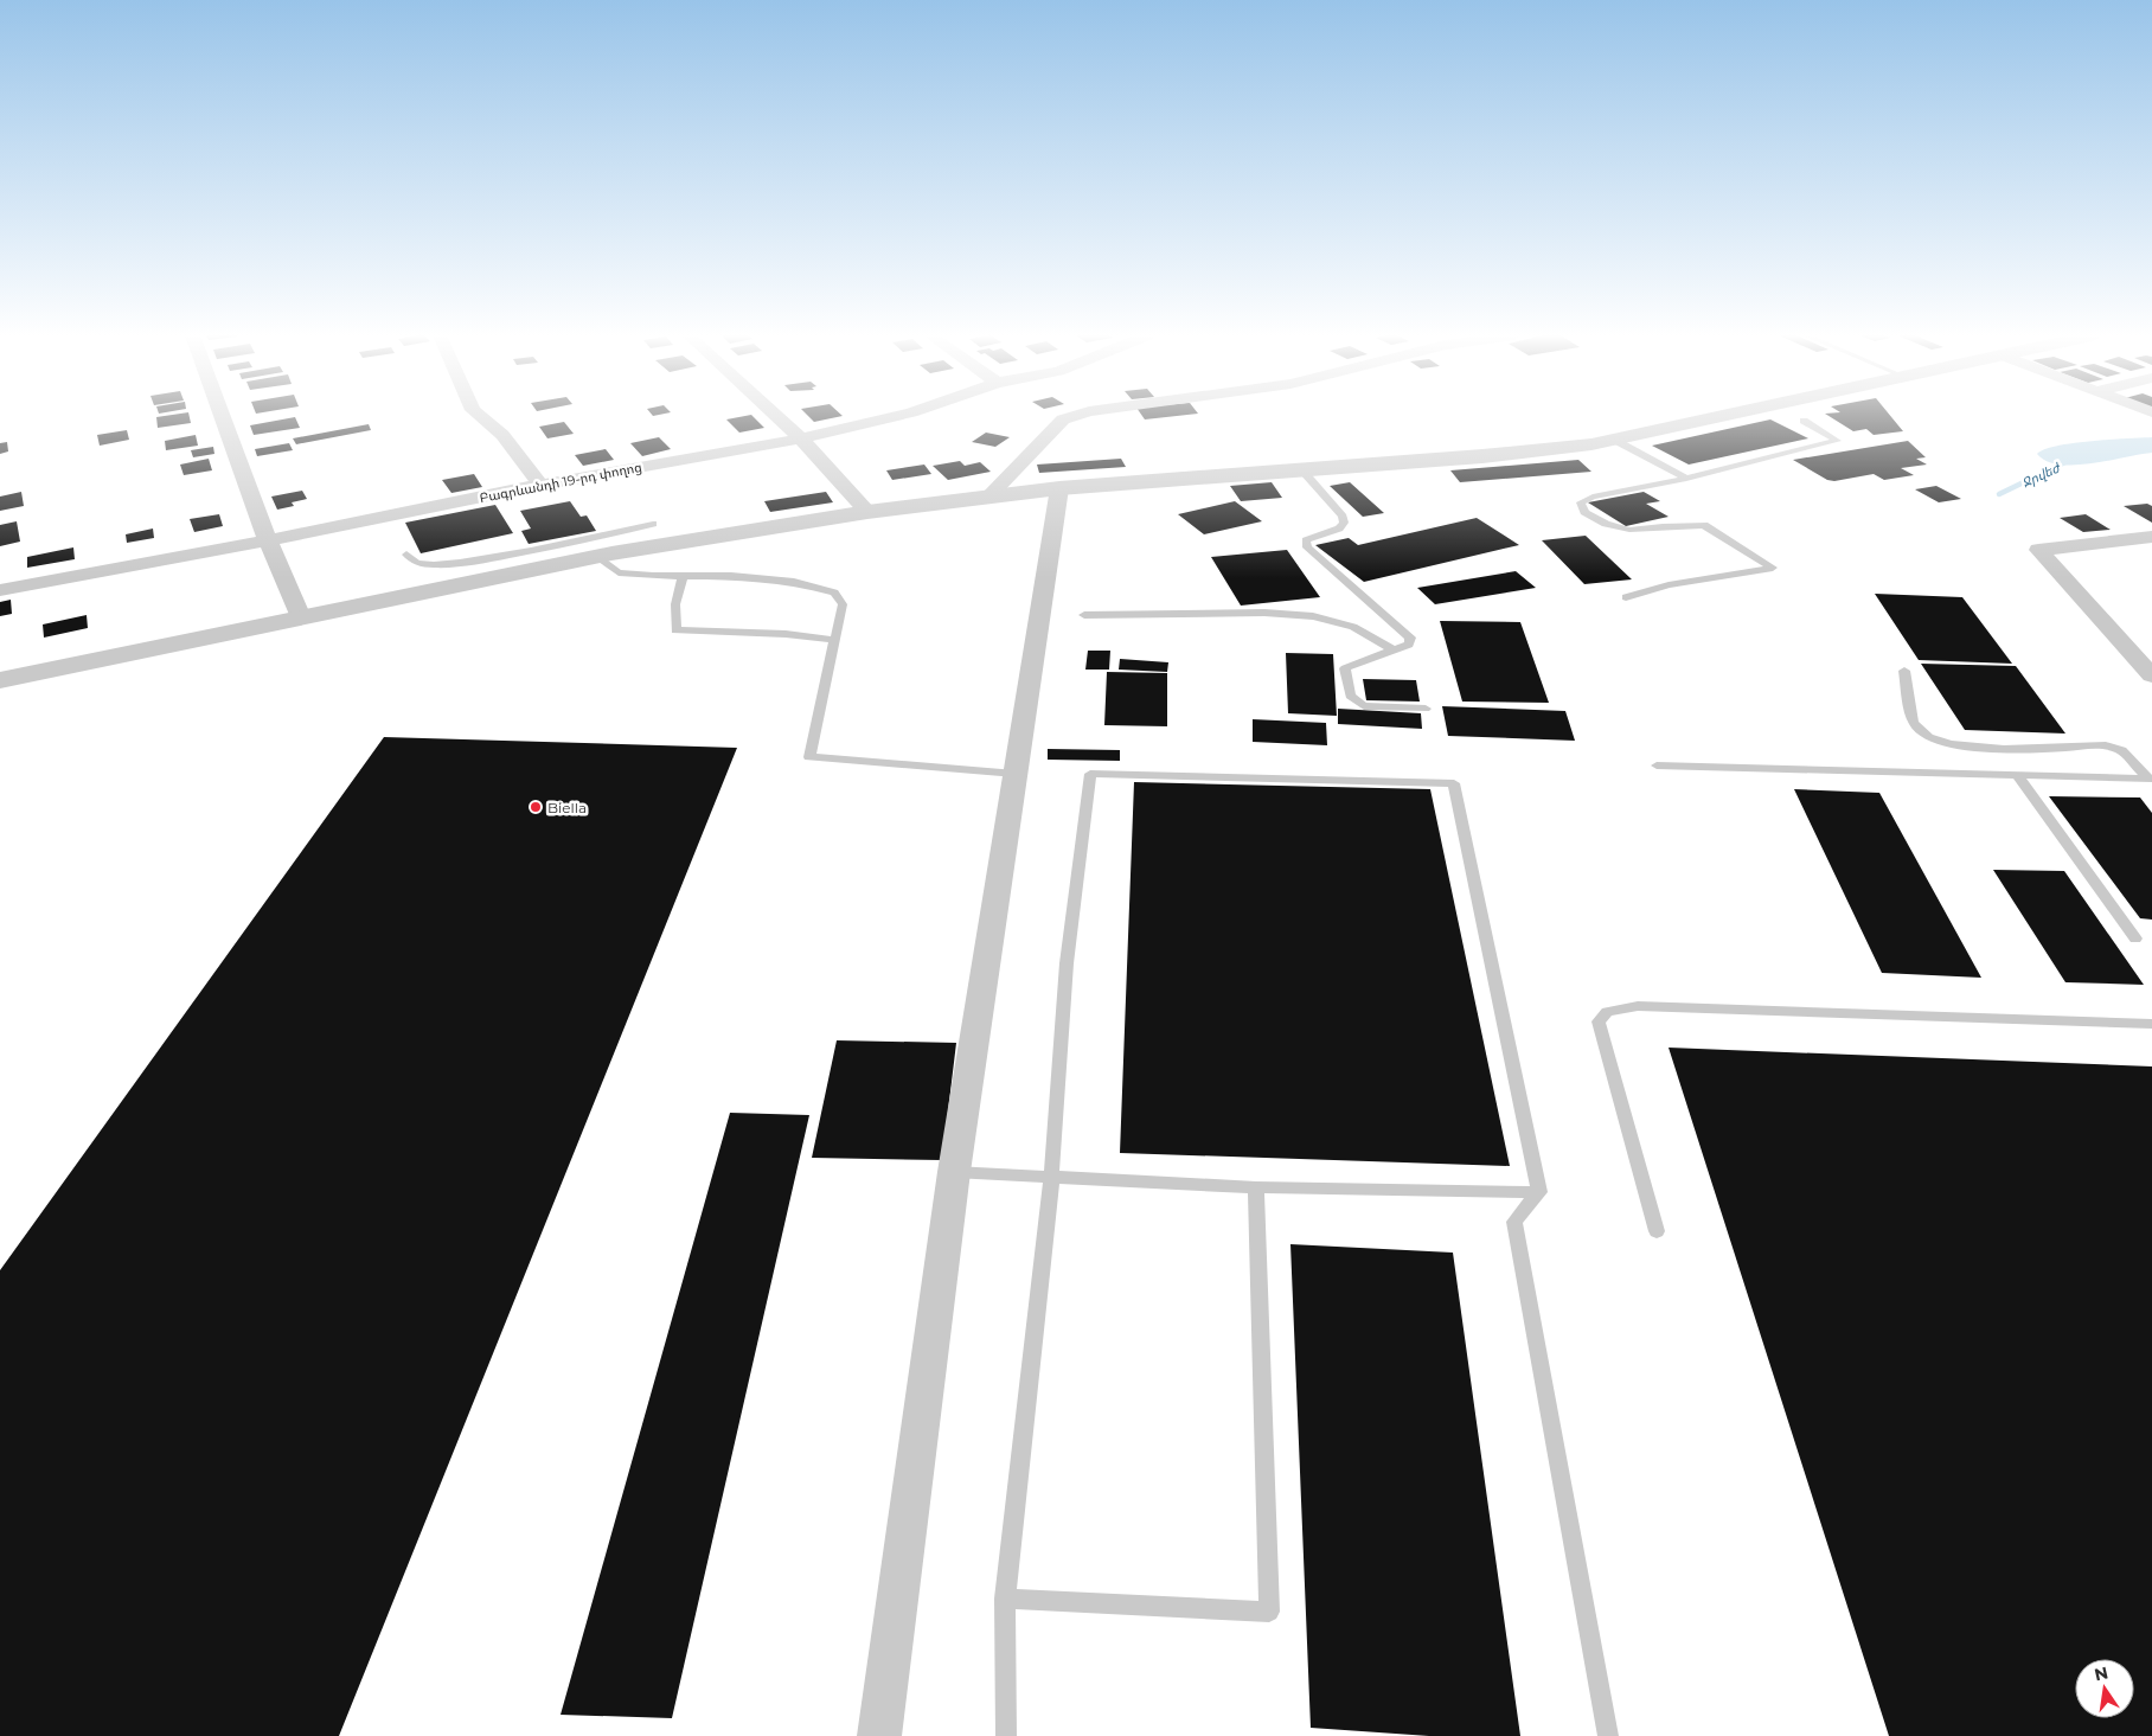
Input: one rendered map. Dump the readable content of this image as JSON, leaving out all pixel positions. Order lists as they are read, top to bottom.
{
  "streets": {
    "street": ["Բագրևանդի 19-րդ փողոց"]
  },
  "water": ["Ջրվեժ"],
  "places": ["Biella"],
  "north": "top"
}
